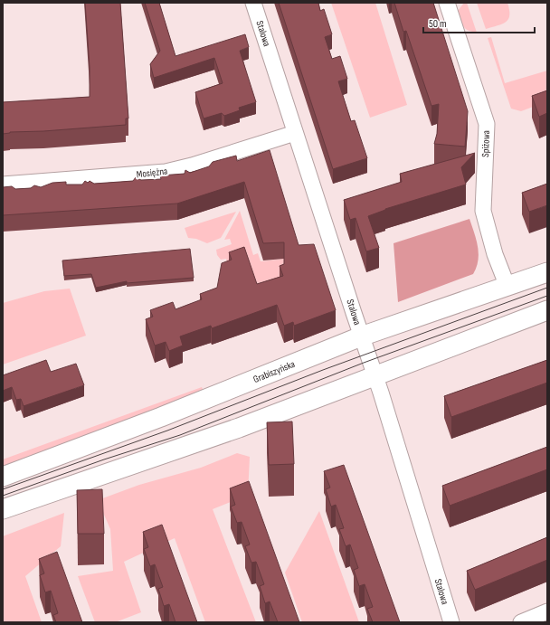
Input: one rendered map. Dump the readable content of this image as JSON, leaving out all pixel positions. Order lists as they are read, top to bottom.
{
  "streets": {
    "main road": ["Grabiszyńska"],
    "street": ["Stalowa", "Spiżowa", "Mosiężna"]
  },
  "crossings": [
    ["Stalowa", "Mosiężna"],
    ["Stalowa", "Grabiszyńska"],
    ["Spiżowa", "Grabiszyńska"]
  ],
  "scale_bar": "50 m"
}
